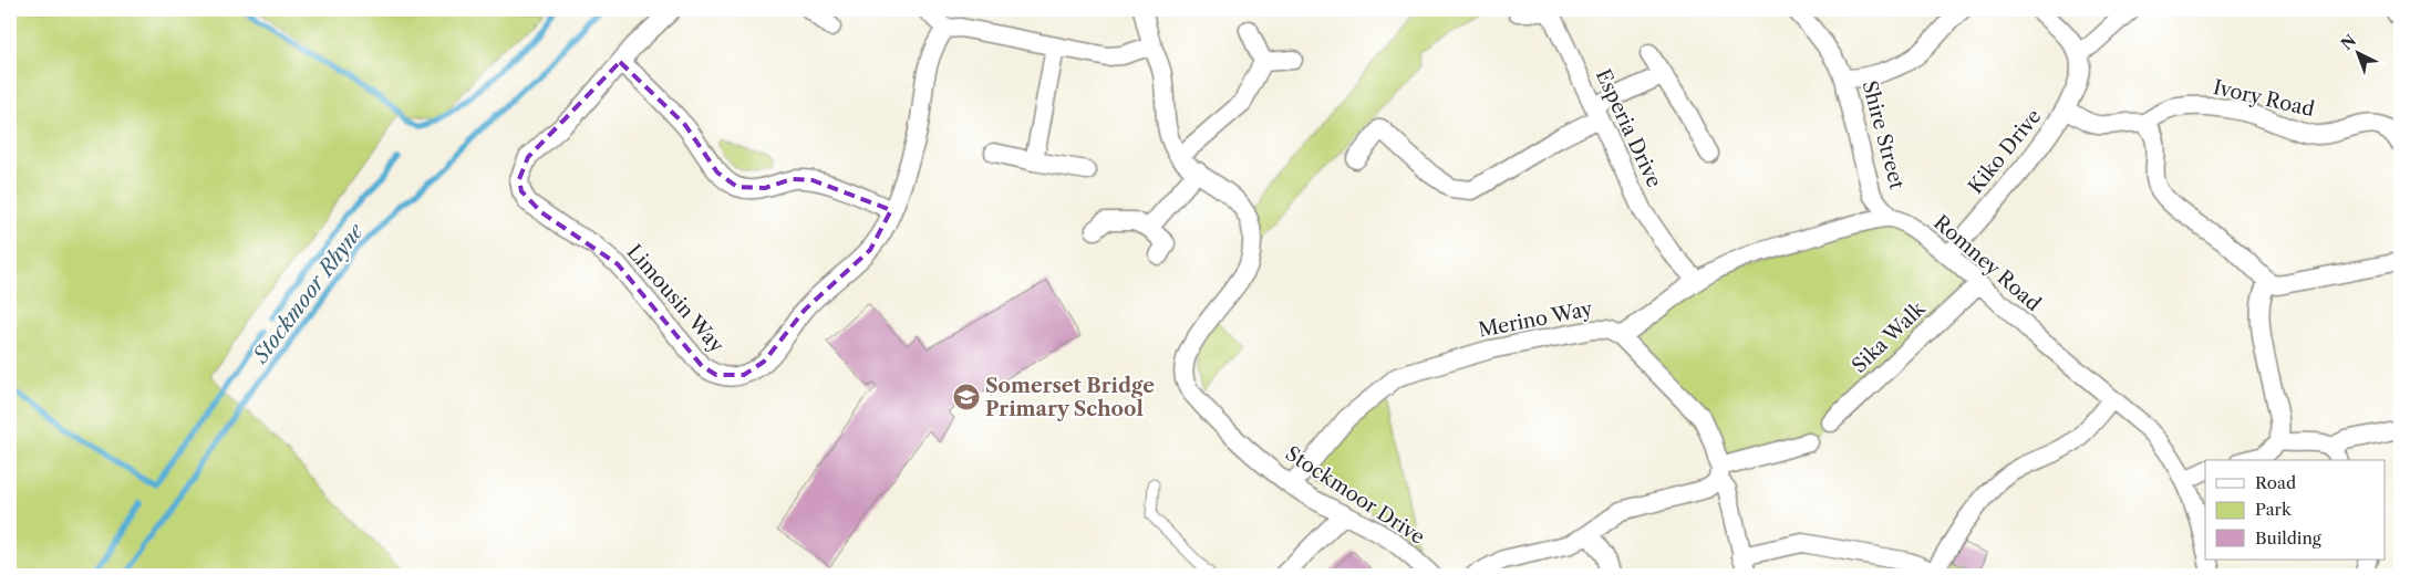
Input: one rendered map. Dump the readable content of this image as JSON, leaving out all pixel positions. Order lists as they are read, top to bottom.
{
  "streets": {
    "street": [
      "Ivory Road",
      "Esperia Drive",
      "Shire Street",
      "Kiko Drive",
      "Romney Road",
      "Limousin Way",
      "Merino Way",
      "Sika Walk",
      "Stockmoor Drive"
    ]
  },
  "crossings": [
    ["Shire Street", "Romney Road"],
    ["Kiko Drive", "Romney Road"],
    ["Romney Road", "Sika Walk"],
    ["Merino Way", "Stockmoor Drive"]
  ],
  "water": ["Stockmoor Rhyne"],
  "places": {
    "school or university": ["Somerset Bridge Primary School"]
  },
  "legend": ["Road", "Park", "Building"],
  "north": "top left"
}
